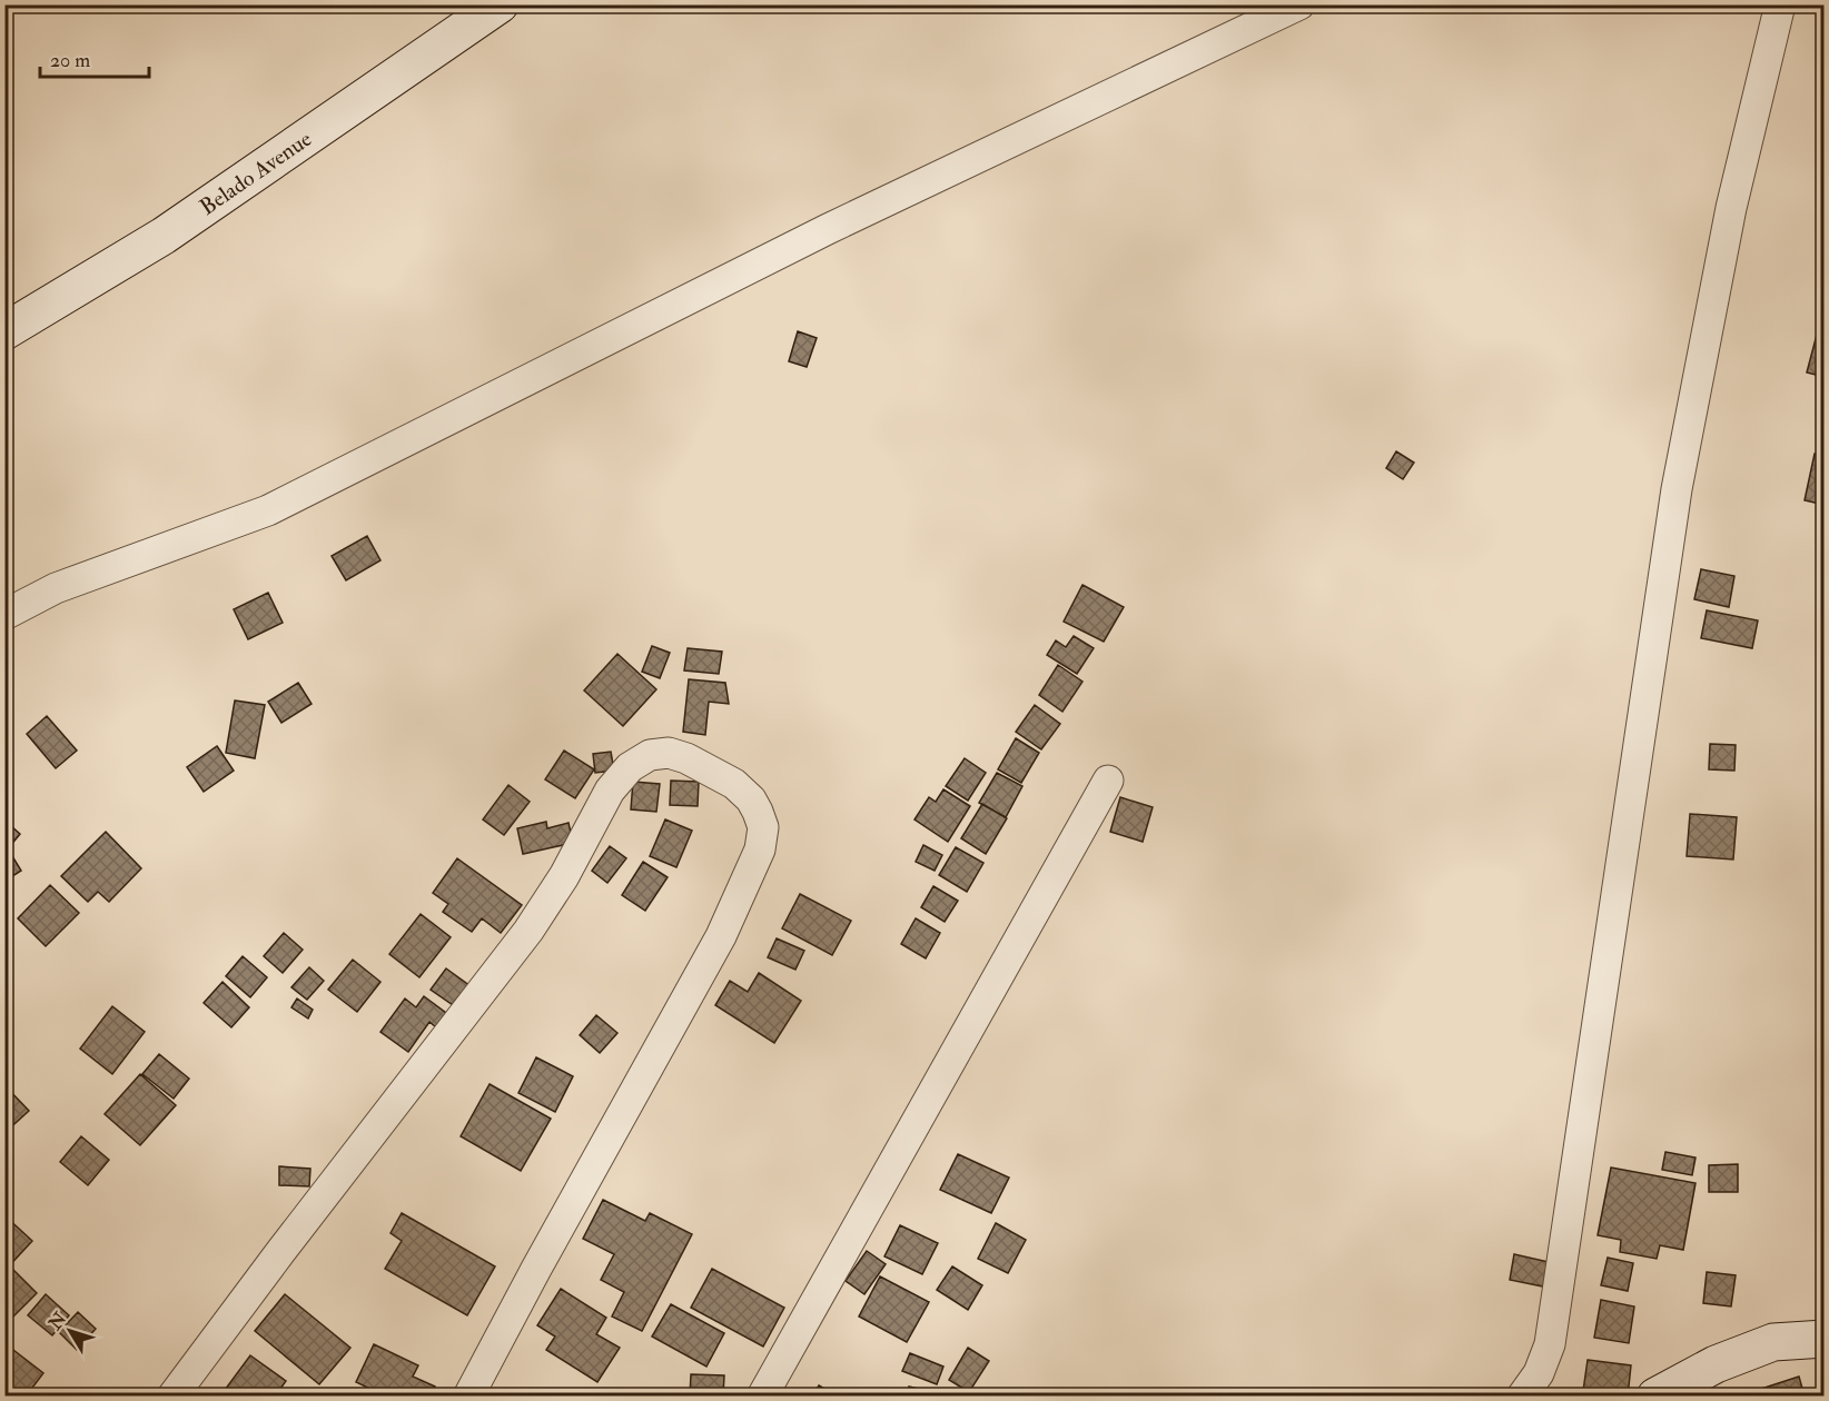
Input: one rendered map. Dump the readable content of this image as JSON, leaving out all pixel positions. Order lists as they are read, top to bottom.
{
  "streets": {
    "street": ["Belado Avenue"]
  },
  "scale_bar": "20 m",
  "north": "top left"
}
